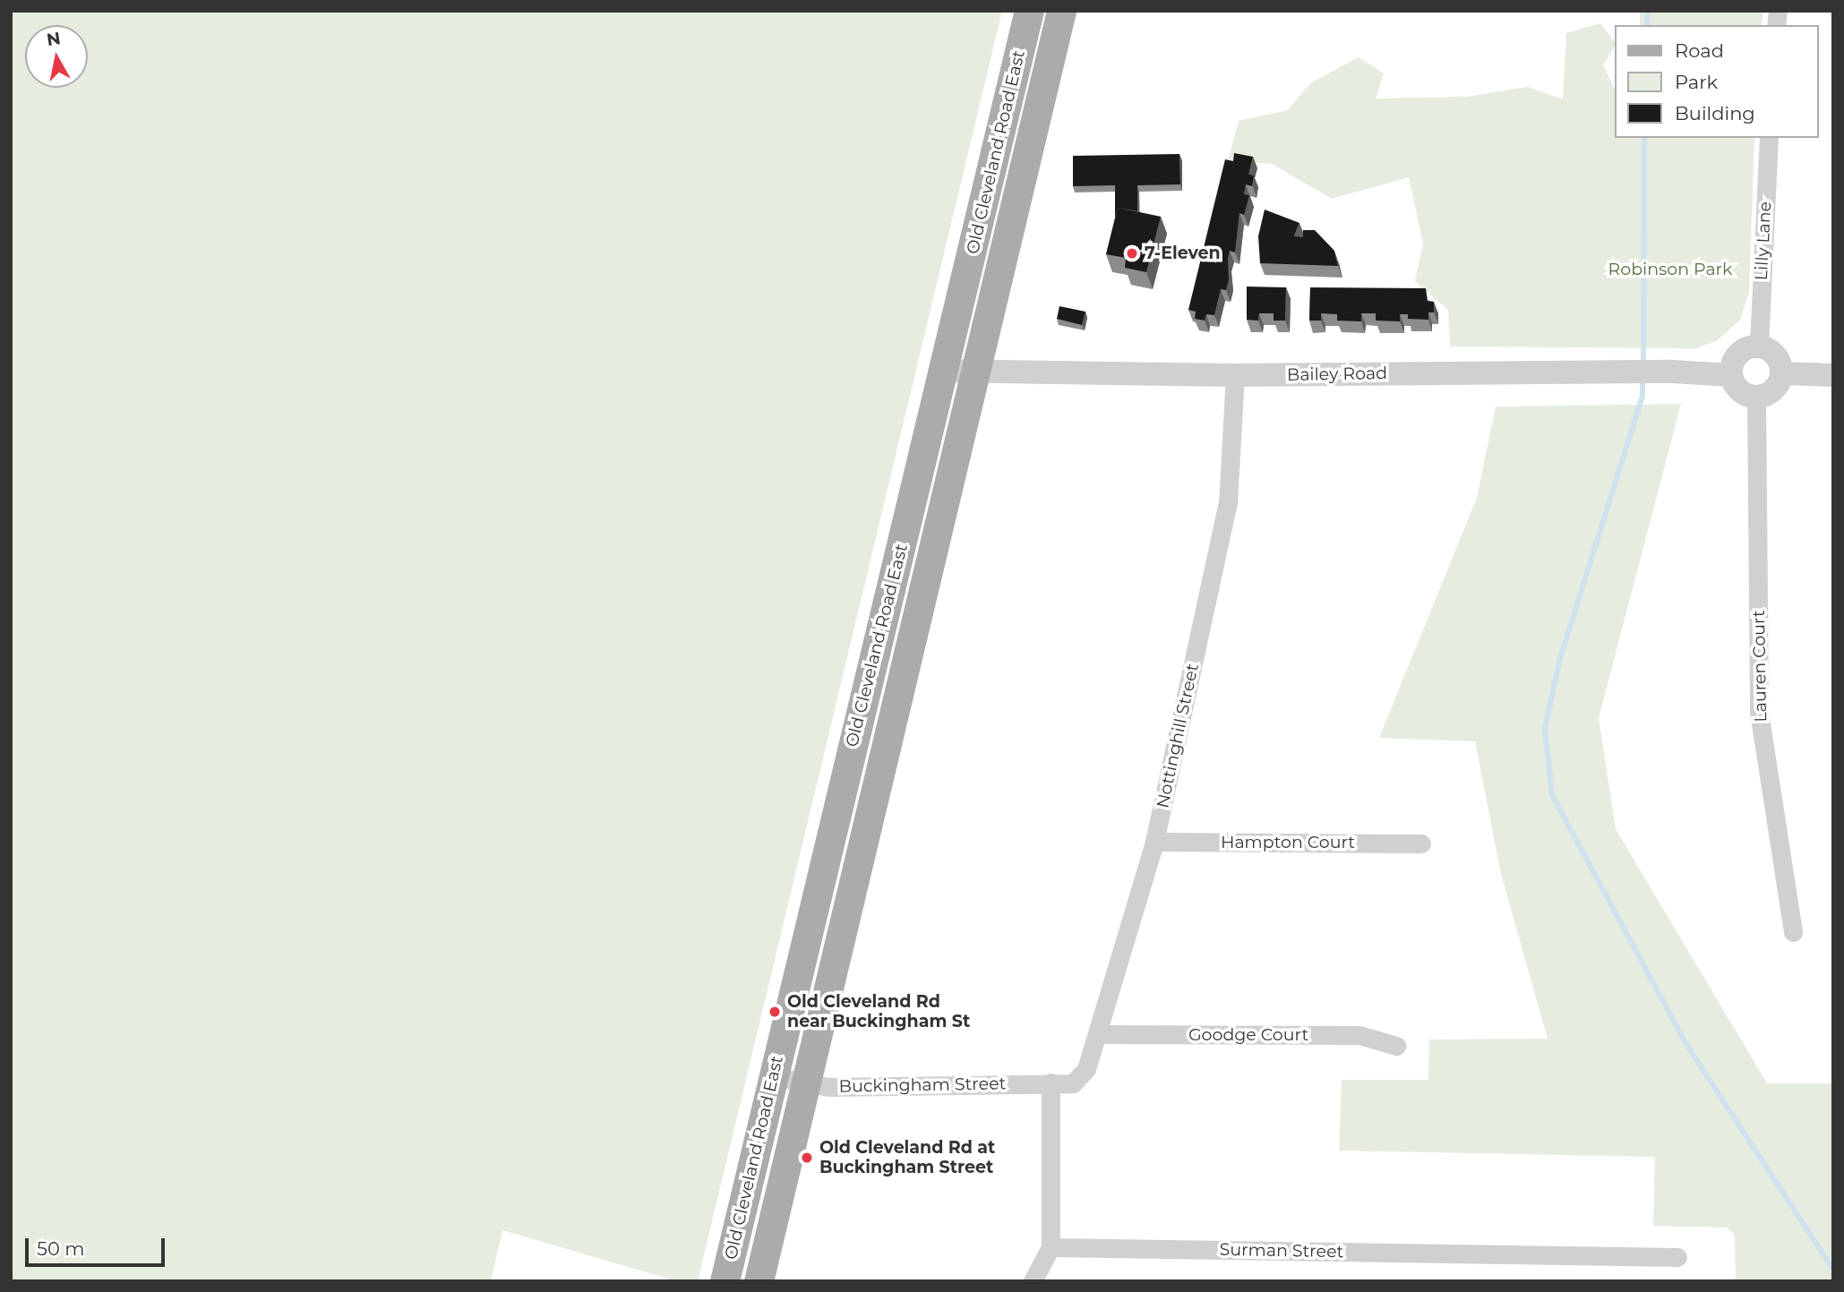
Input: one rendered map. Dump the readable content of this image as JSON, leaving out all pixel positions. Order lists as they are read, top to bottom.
{
  "streets": {
    "main road": ["Old Cleveland Road East"],
    "street": [
      "Lilly Lane",
      "Bailey Road",
      "Lauren Court",
      "Nottinghill Street",
      "Hampton Court",
      "Goodge Court",
      "Buckingham Street",
      "Surman Street"
    ]
  },
  "crossings": [
    ["Old Cleveland Road East", "Bailey Road"],
    ["Old Cleveland Road East", "Buckingham Street"],
    ["Lilly Lane", "Bailey Road"],
    ["Lilly Lane", "Lauren Court"],
    ["Bailey Road", "Lauren Court"],
    ["Bailey Road", "Nottinghill Street"],
    ["Nottinghill Street", "Hampton Court"],
    ["Nottinghill Street", "Goodge Court"],
    ["Nottinghill Street", "Buckingham Street"]
  ],
  "parks": ["Robinson Park"],
  "places": ["7-Eleven", "Old Cleveland Rd near Buckingham St", "Old Cleveland Rd at Buckingham Street"],
  "legend": ["Road", "Park", "Building"],
  "scale_bar": "50 m",
  "north": "top"
}
